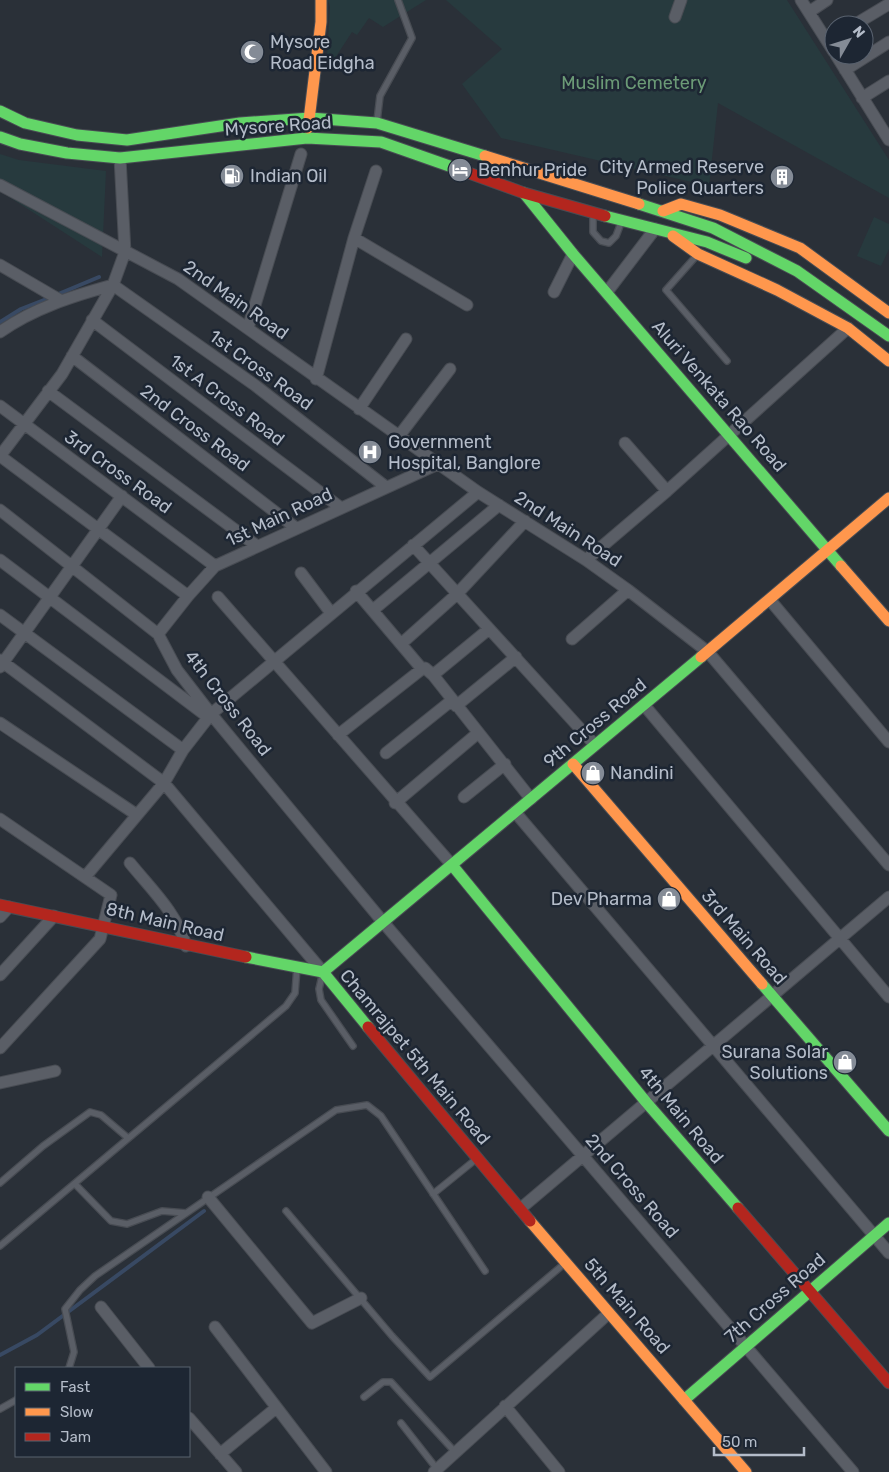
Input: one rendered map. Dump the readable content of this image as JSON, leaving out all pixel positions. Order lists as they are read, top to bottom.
{
  "streets": {
    "main road": [
      "Mysore Road",
      "Aluri Venkata Rao Road",
      "9th Cross Road",
      "8th Main Road",
      "3rd Main Road",
      "Chamrajpet 5th Main Road",
      "4th Main Road",
      "7th Cross Road",
      "5th Main Road"
    ],
    "street": [
      "2nd Main Road",
      "1st Cross Road",
      "1st A Cross Road",
      "2nd Cross Road",
      "3rd Cross Road",
      "1st Main Road",
      "4th Cross Road"
    ]
  },
  "crossings": [
    ["Mysore Road", "Aluri Venkata Rao Road"],
    ["2nd Main Road", "1st Main Road"],
    ["2nd Main Road", "9th Cross Road"],
    ["1st Cross Road", "1st Main Road"],
    ["Aluri Venkata Rao Road", "9th Cross Road"],
    ["1st A Cross Road", "1st Main Road"],
    ["2nd Cross Road", "1st Main Road"],
    ["2nd Cross Road", "4th Cross Road"],
    ["2nd Cross Road", "9th Cross Road"],
    ["2nd Cross Road", "7th Cross Road"],
    ["3rd Cross Road", "1st Main Road"],
    ["1st Main Road", "4th Cross Road"],
    ["4th Cross Road", "9th Cross Road"],
    ["9th Cross Road", "8th Main Road"],
    ["9th Cross Road", "3rd Main Road"],
    ["9th Cross Road", "Chamrajpet 5th Main Road"],
    ["9th Cross Road", "4th Main Road"],
    ["8th Main Road", "Chamrajpet 5th Main Road"],
    ["Chamrajpet 5th Main Road", "5th Main Road"],
    ["4th Main Road", "7th Cross Road"],
    ["7th Cross Road", "5th Main Road"]
  ],
  "parks": ["Muslim Cemetery"],
  "places": {
    "mosque": ["Mysore Road Eidgha"],
    "hotel": ["Benhur Pride"],
    "fuel station": ["Indian Oil"],
    "building": ["City Armed Reserve Police Quarters"],
    "hospital": ["Government Hospital, Banglore"],
    "shop": ["Nandini", "Dev Pharma", "Surana Solar Solutions"]
  },
  "legend": ["Fast", "Slow", "Jam"],
  "scale_bar": "50 m",
  "north": "top right"
}
